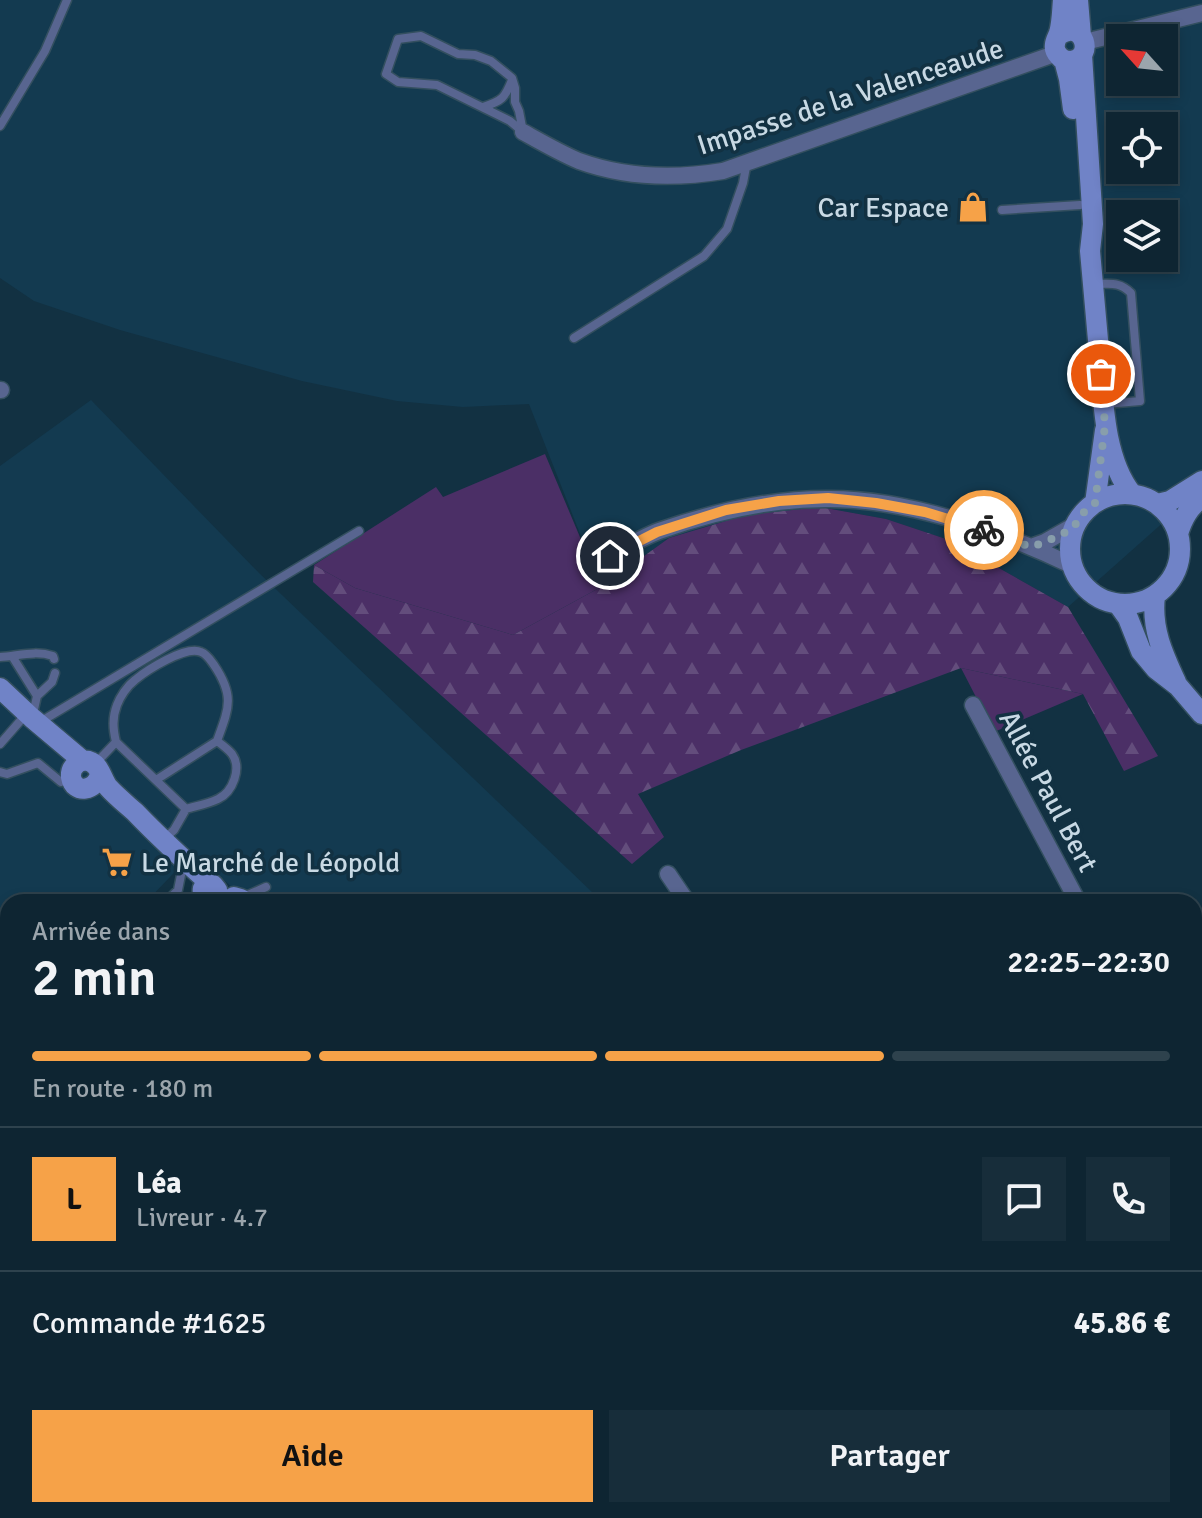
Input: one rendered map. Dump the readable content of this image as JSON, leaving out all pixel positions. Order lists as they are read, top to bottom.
{
  "streets": {
    "street": ["Impasse de la Valenceaude", "Allée Paul Bert"]
  },
  "places": {
    "shop": ["Car Espace"],
    "supermarket": ["Le Marché de Léopold"]
  },
  "north": "top left",
  "page": {
    "heading": ["2 min", "Arrivée dans", "22:25–22:30"],
    "panel": [
      "Léa",
      "Livreur · 4.7",
      "Commande #1625",
      "45.86 €"
    ],
    "bar": "En route · 180 m",
    "round": "L",
    "buttons": ["Aide", "Partager"]
  }
}
